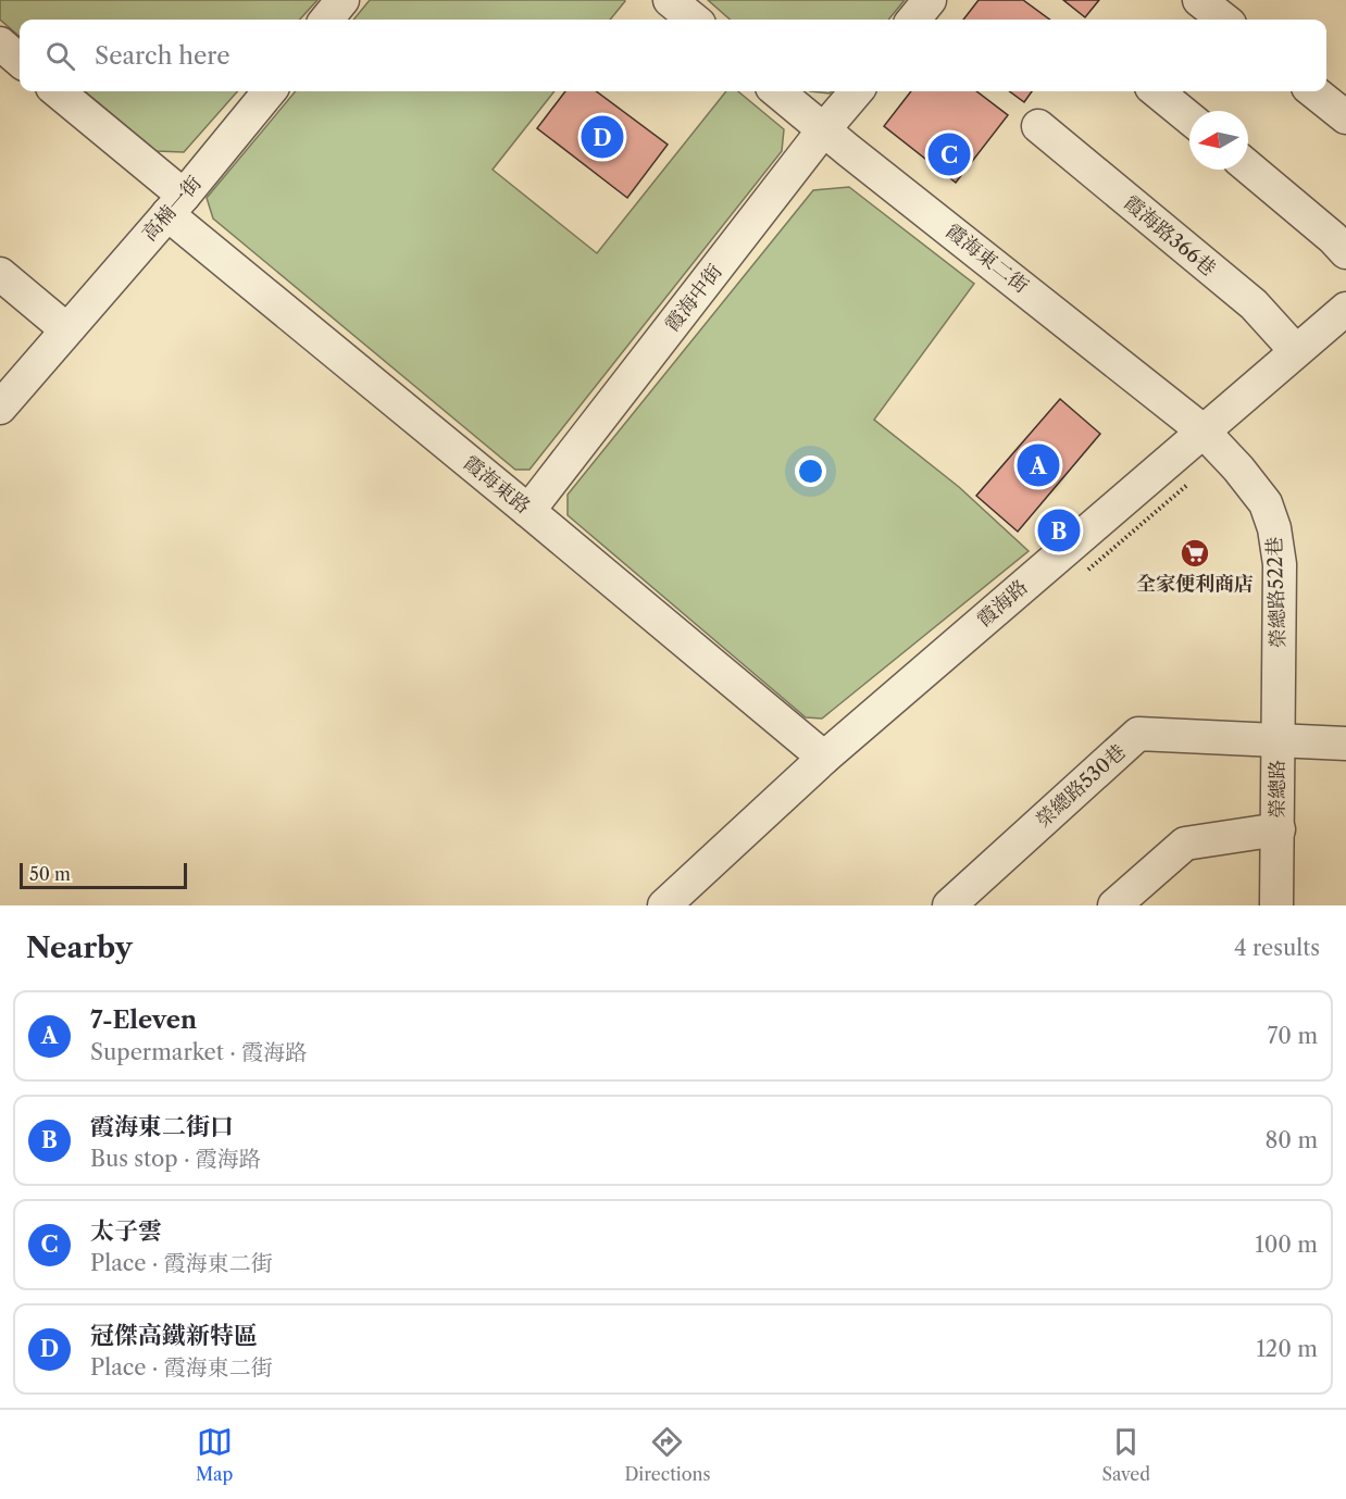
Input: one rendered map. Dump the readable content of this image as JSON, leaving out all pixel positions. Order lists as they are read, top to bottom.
{
  "streets": {
    "street": [
      "高楠一街",
      "霞海路366巷",
      "霞海東二街",
      "霞海中街",
      "霞海東路",
      "榮總路522巷",
      "霞海路",
      "榮總路530巷",
      "榮總路"
    ]
  },
  "crossings": [
    ["高楠一街", "霞海東路"],
    ["霞海路366巷", "霞海路"],
    ["霞海東二街", "霞海中街"],
    ["霞海東二街", "榮總路522巷"],
    ["霞海東二街", "霞海路"],
    ["霞海中街", "霞海東路"],
    ["霞海東路", "霞海路"],
    ["榮總路522巷", "霞海路"],
    ["榮總路522巷", "榮總路530巷"],
    ["榮總路522巷", "榮總路"],
    ["榮總路530巷", "榮總路"]
  ],
  "places": {
    "supermarket": ["全家便利商店"]
  },
  "scale_bar": "50 m",
  "north": "left",
  "page": {
    "search": "Search here",
    "pins": [
      "D",
      "C",
      "A",
      "B"
    ],
    "scale": "50 m",
    "heading": ["Nearby", "4 results"],
    "list": [
      {
        "mark": "A",
        "name": "7-Eleven",
        "note": "Supermarket · 霞海路",
        "value": "70 m"
      },
      {
        "mark": "B",
        "name": "霞海東二街口",
        "note": "Bus stop · 霞海路",
        "value": "80 m"
      },
      {
        "mark": "C",
        "name": "太子雲",
        "note": "Place · 霞海東二街",
        "value": "100 m"
      },
      {
        "mark": "D",
        "name": "冠傑高鐵新特區",
        "note": "Place · 霞海東二街",
        "value": "120 m"
      }
    ],
    "nav": ["Map", "Directions", "Saved"]
  }
}
